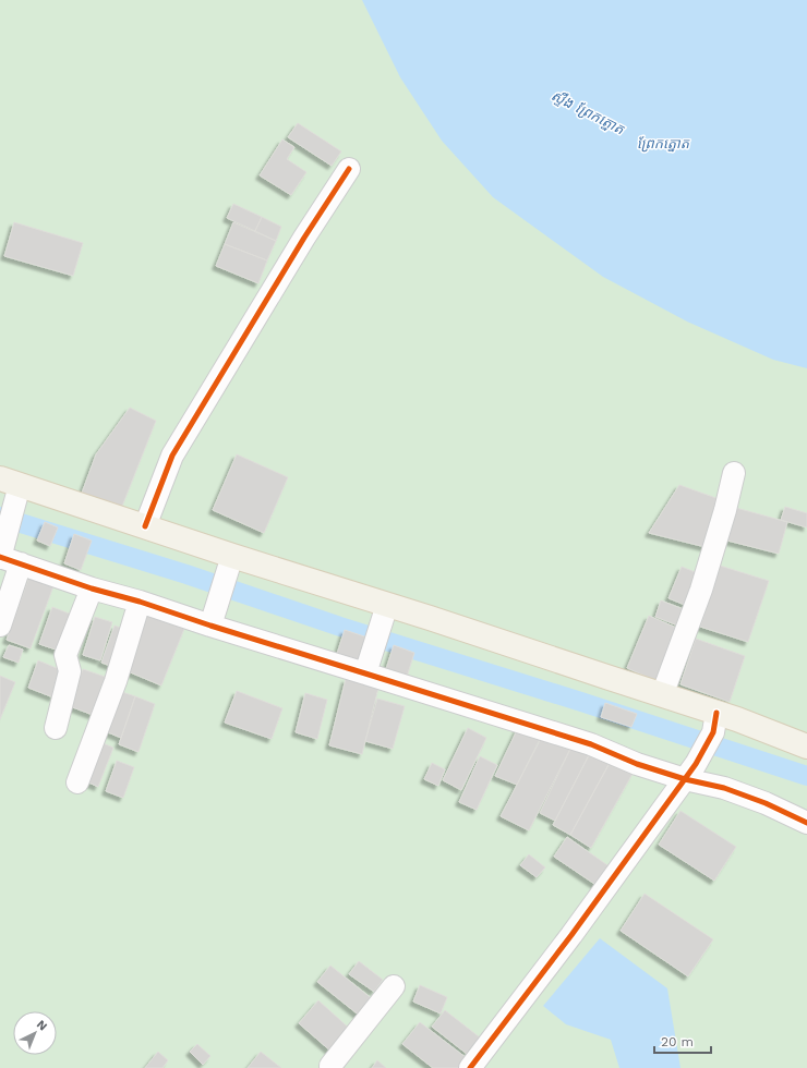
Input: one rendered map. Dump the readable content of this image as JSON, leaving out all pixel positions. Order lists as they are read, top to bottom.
{
  "water": ["ស្ទឹង ព្រែកត្នោត", "ព្រែកត្នោត"],
  "scale_bar": "20 m",
  "north": "top right"
}
